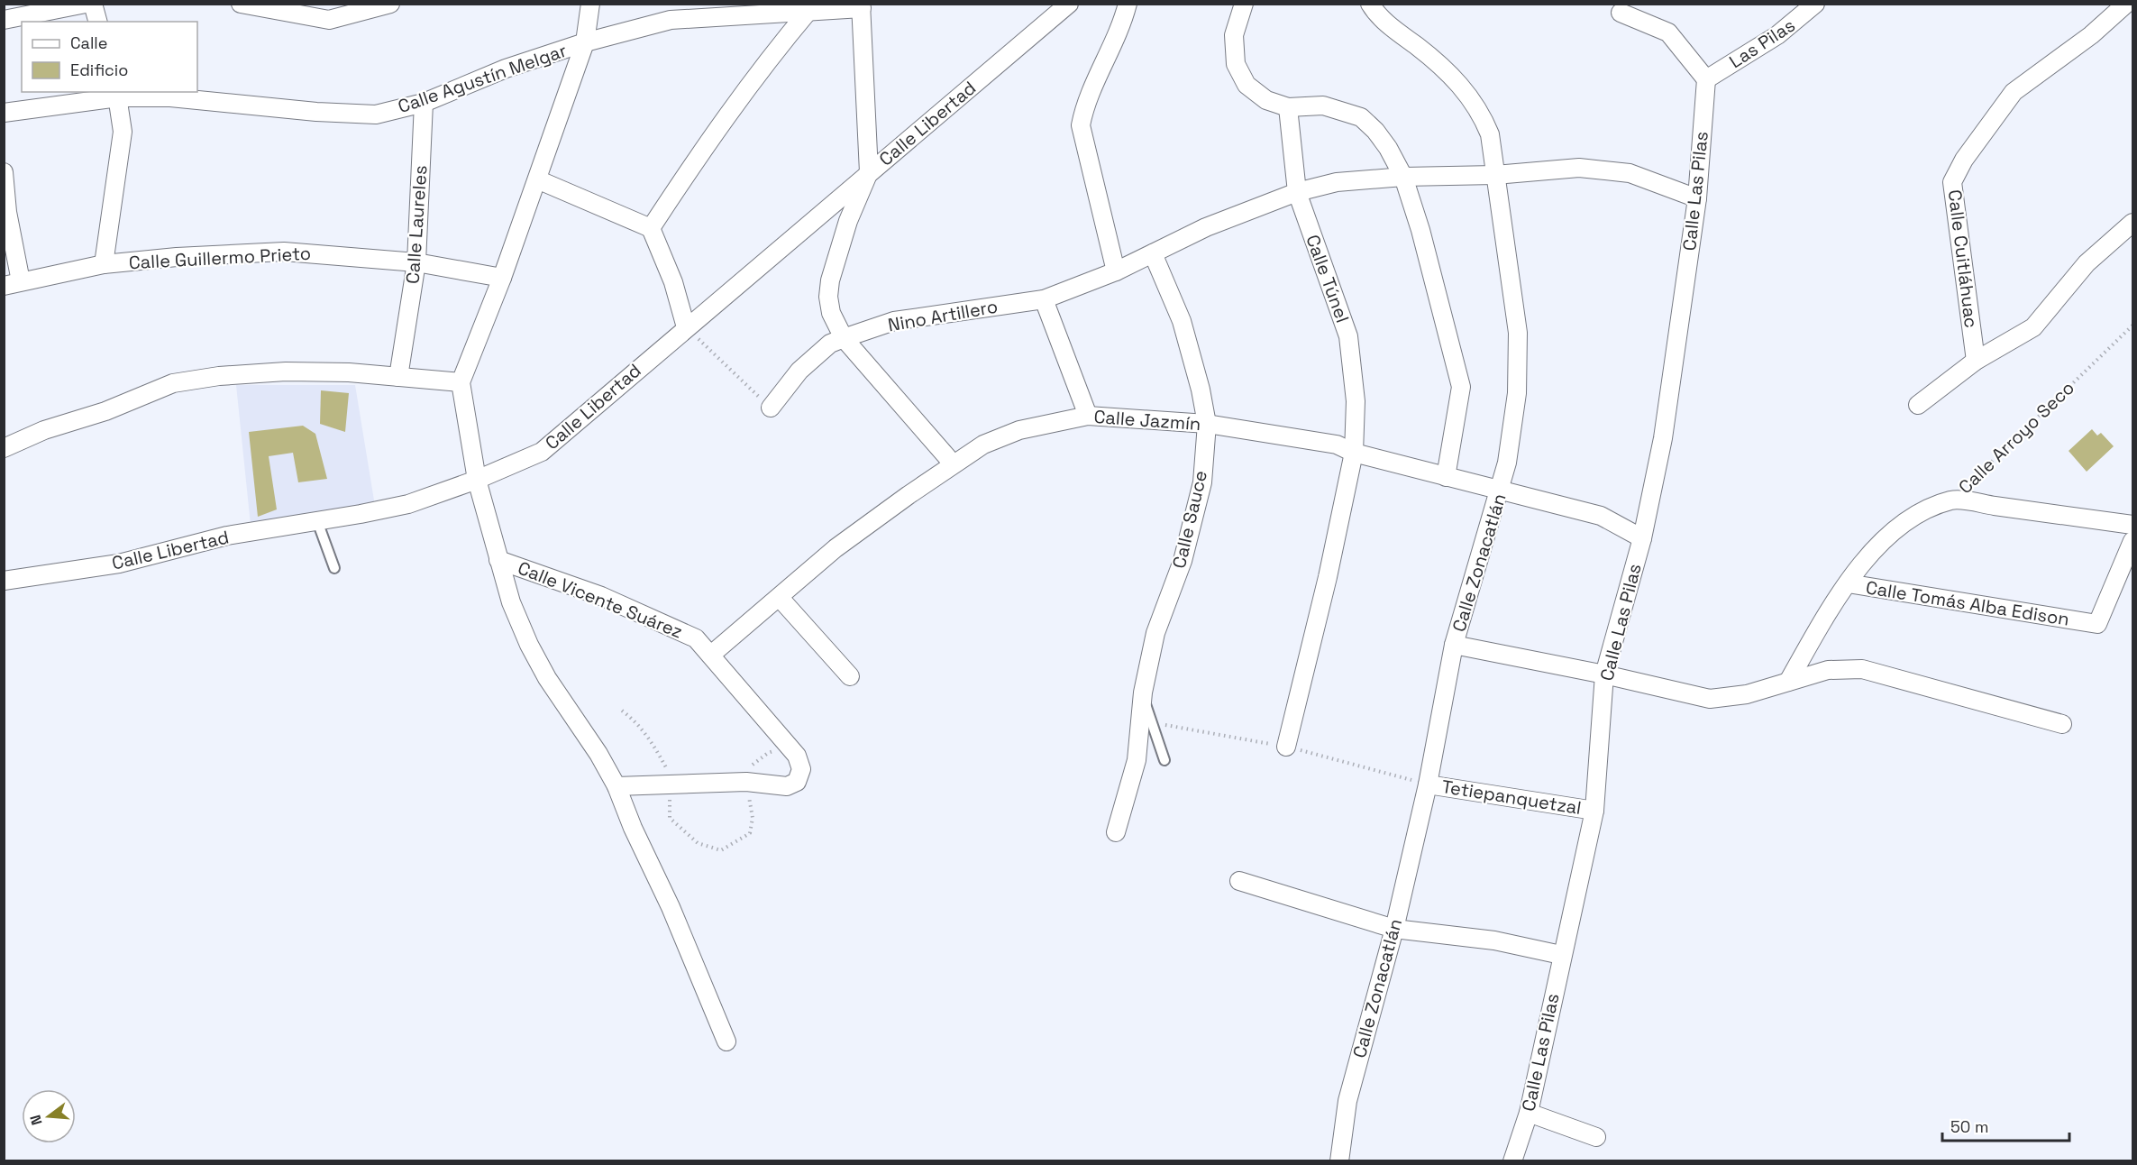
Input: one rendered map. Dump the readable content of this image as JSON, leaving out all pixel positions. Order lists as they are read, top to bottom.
{
  "streets": {
    "street": [
      "Las Pilas",
      "Calle Agustín Melgar",
      "Calle Libertad",
      "Calle Las Pilas",
      "Calle Laureles",
      "Calle Guillermo Prieto",
      "Calle Cuitláhuac",
      "Calle Túnel",
      "Nino Artillero",
      "Calle Jazmín",
      "Calle Arroyo Seco",
      "Calle Sauce",
      "Calle Zonacatlán",
      "Calle Vicente Suárez",
      "Calle Tomás Alba Edison",
      "Tetiepanquetzal"
    ]
  },
  "crossings": [
    ["Las Pilas", "Calle Las Pilas"],
    ["Calle Agustín Melgar", "Calle Laureles"],
    ["Calle Las Pilas", "Nino Artillero"],
    ["Calle Las Pilas", "Calle Jazmín"],
    ["Calle Las Pilas", "Tetiepanquetzal"],
    ["Calle Laureles", "Calle Guillermo Prieto"],
    ["Calle Túnel", "Nino Artillero"],
    ["Calle Túnel", "Calle Jazmín"],
    ["Nino Artillero", "Calle Sauce"],
    ["Nino Artillero", "Calle Zonacatlán"],
    ["Calle Jazmín", "Calle Sauce"],
    ["Calle Jazmín", "Calle Zonacatlán"],
    ["Calle Jazmín", "Calle Vicente Suárez"],
    ["Calle Arroyo Seco", "Calle Tomás Alba Edison"],
    ["Calle Zonacatlán", "Tetiepanquetzal"]
  ],
  "legend": ["Calle", "Edificio"],
  "scale_bar": "50 m",
  "north": "left"
}
